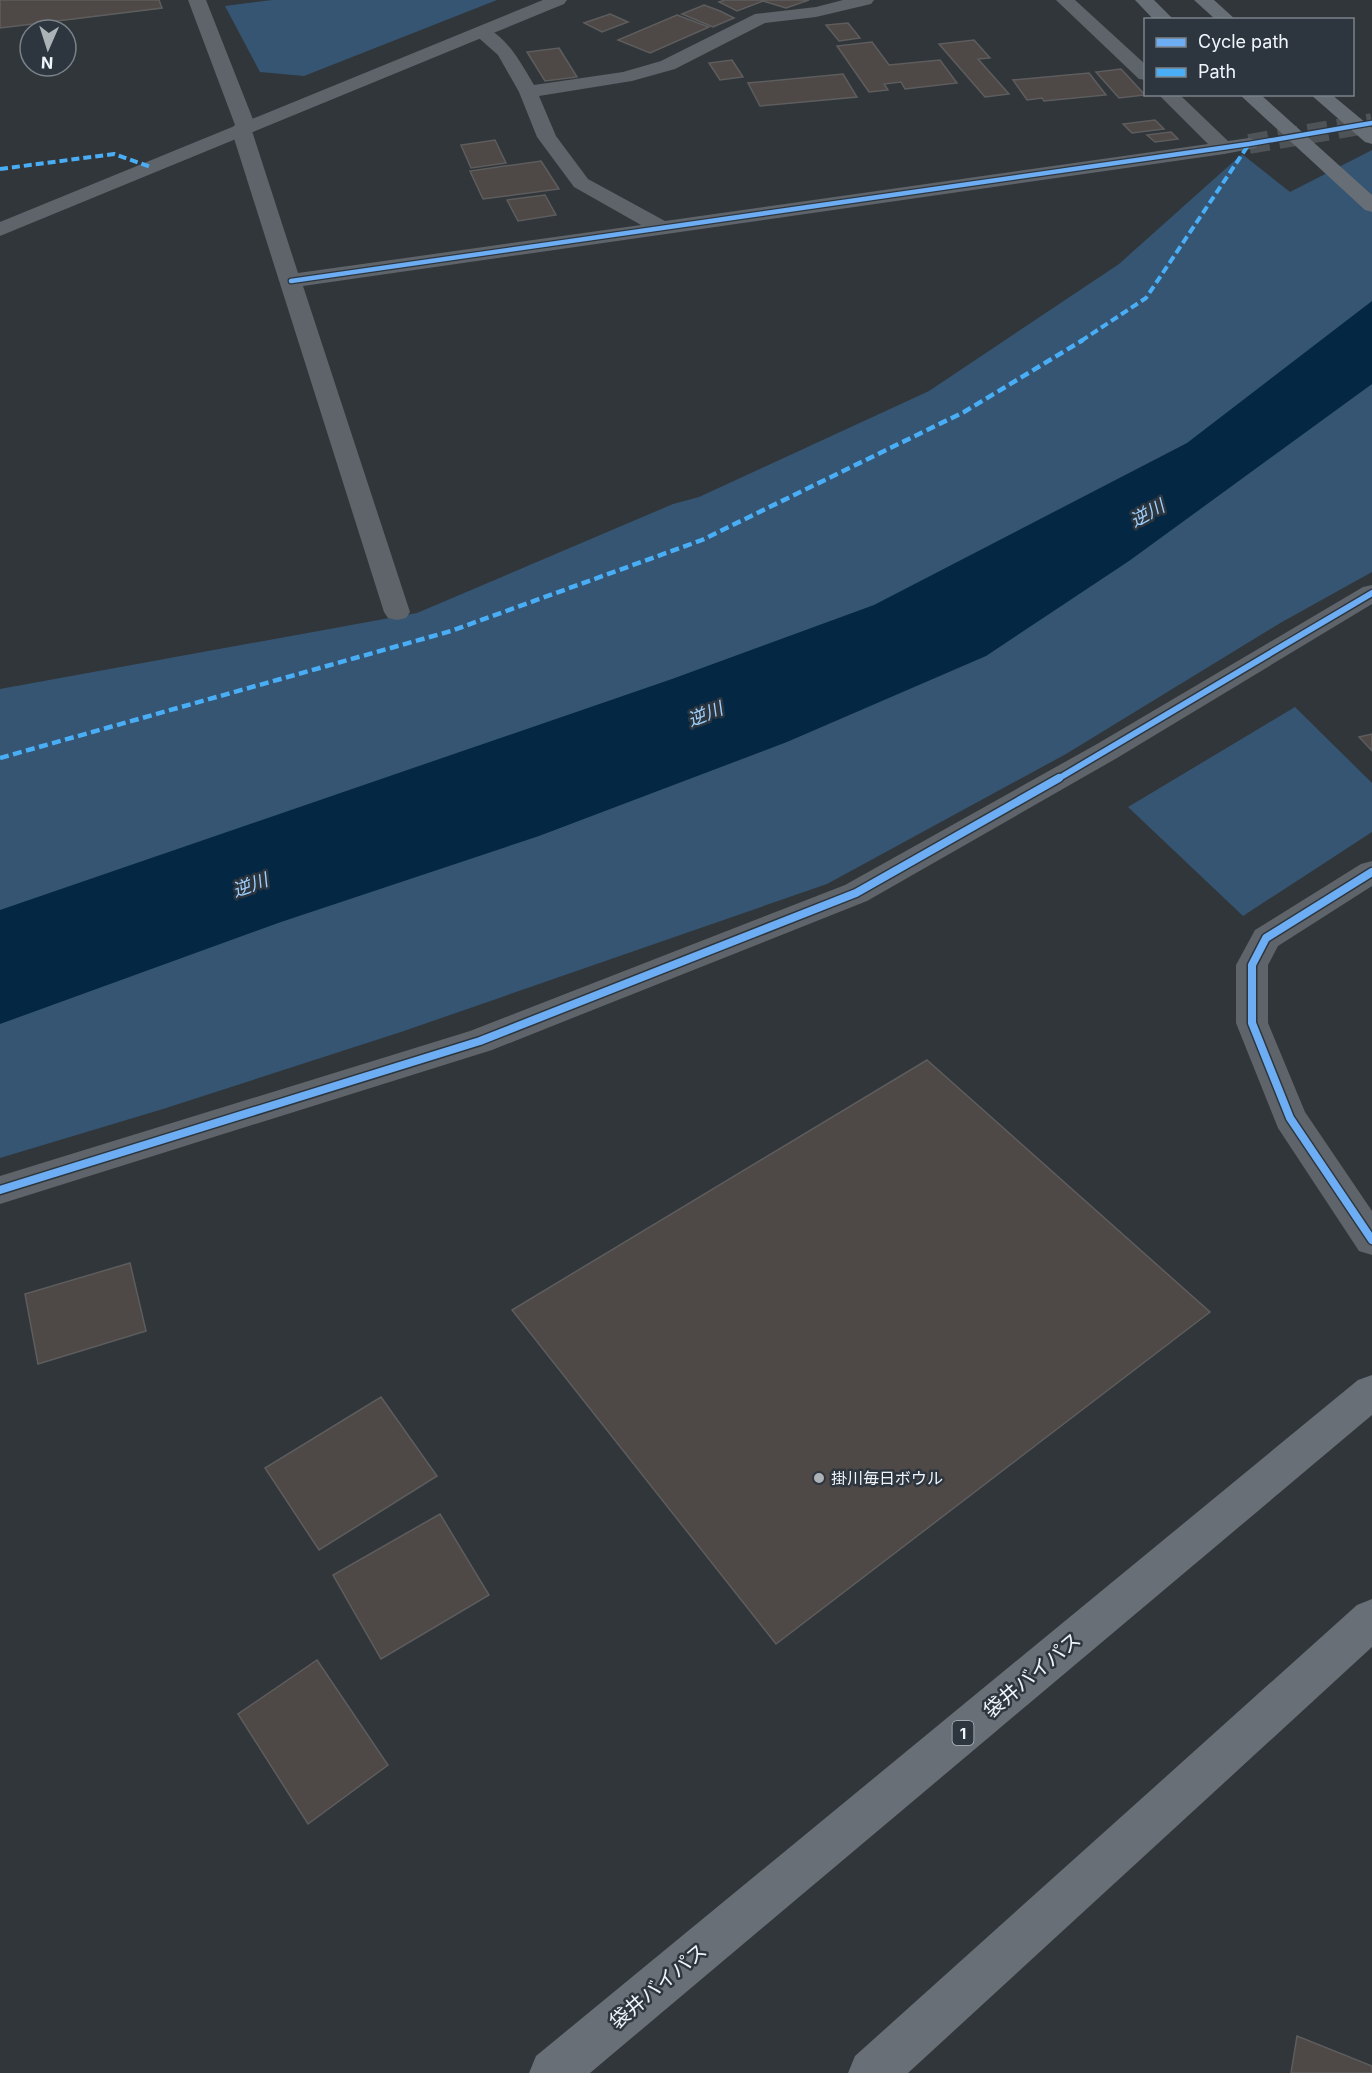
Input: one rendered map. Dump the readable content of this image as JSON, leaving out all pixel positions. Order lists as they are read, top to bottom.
{
  "streets": {
    "highway": ["袋井バイパス", "1"]
  },
  "water": ["逆川"],
  "places": ["掛川毎日ボウル"],
  "legend": ["Cycle path", "Path"],
  "north": "bottom"
}
